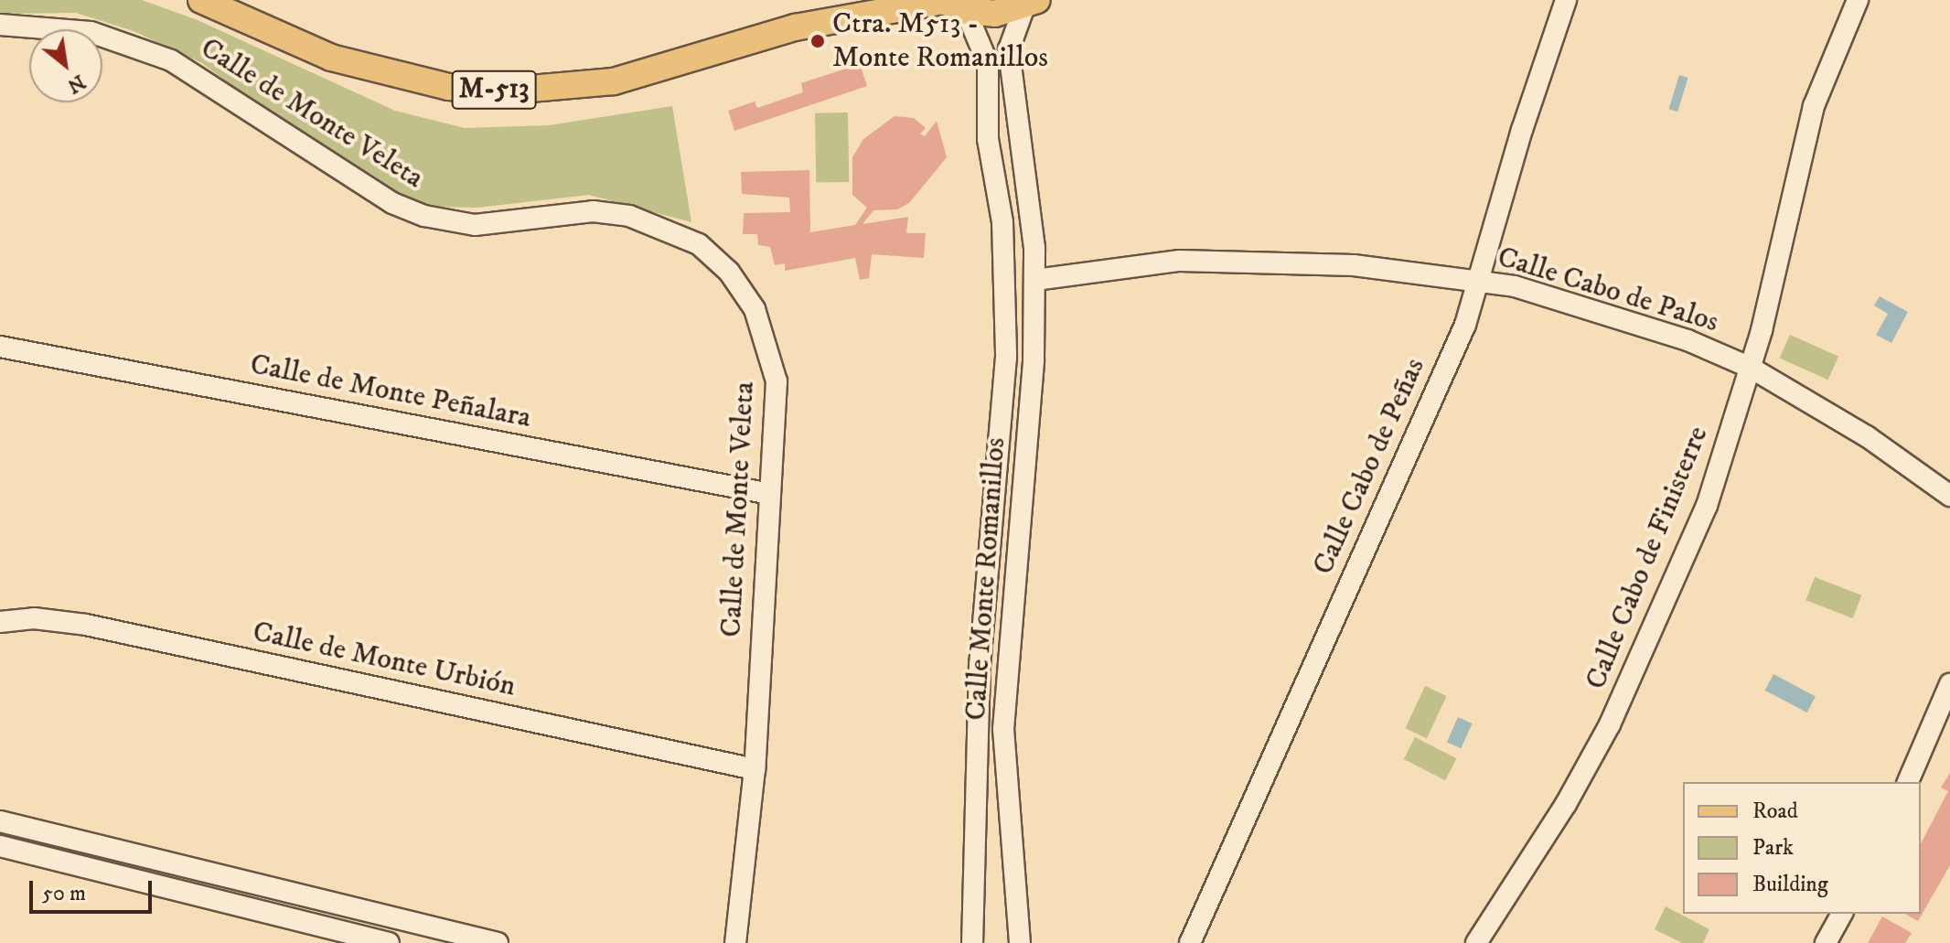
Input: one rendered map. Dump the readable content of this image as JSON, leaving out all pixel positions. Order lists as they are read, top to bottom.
{
  "streets": {
    "main road": ["M-513"],
    "street": [
      "Calle de Monte Veleta",
      "Calle Cabo de Palos",
      "Calle de Monte Peñalara",
      "Calle Cabo de Peñas",
      "Calle Cabo de Finisterre",
      "Calle Monte Romanillos",
      "Calle de Monte Urbión"
    ]
  },
  "crossings": [
    ["M-513", "Calle Monte Romanillos"],
    ["Calle de Monte Veleta", "Calle de Monte Peñalara"],
    ["Calle de Monte Veleta", "Calle de Monte Urbión"],
    ["Calle Cabo de Palos", "Calle Cabo de Peñas"],
    ["Calle Cabo de Palos", "Calle Cabo de Finisterre"],
    ["Calle Cabo de Palos", "Calle Monte Romanillos"]
  ],
  "places": ["Ctra. M513 - Monte Romanillos"],
  "legend": ["Road", "Park", "Building"],
  "scale_bar": "50 m",
  "north": "bottom right"
}
